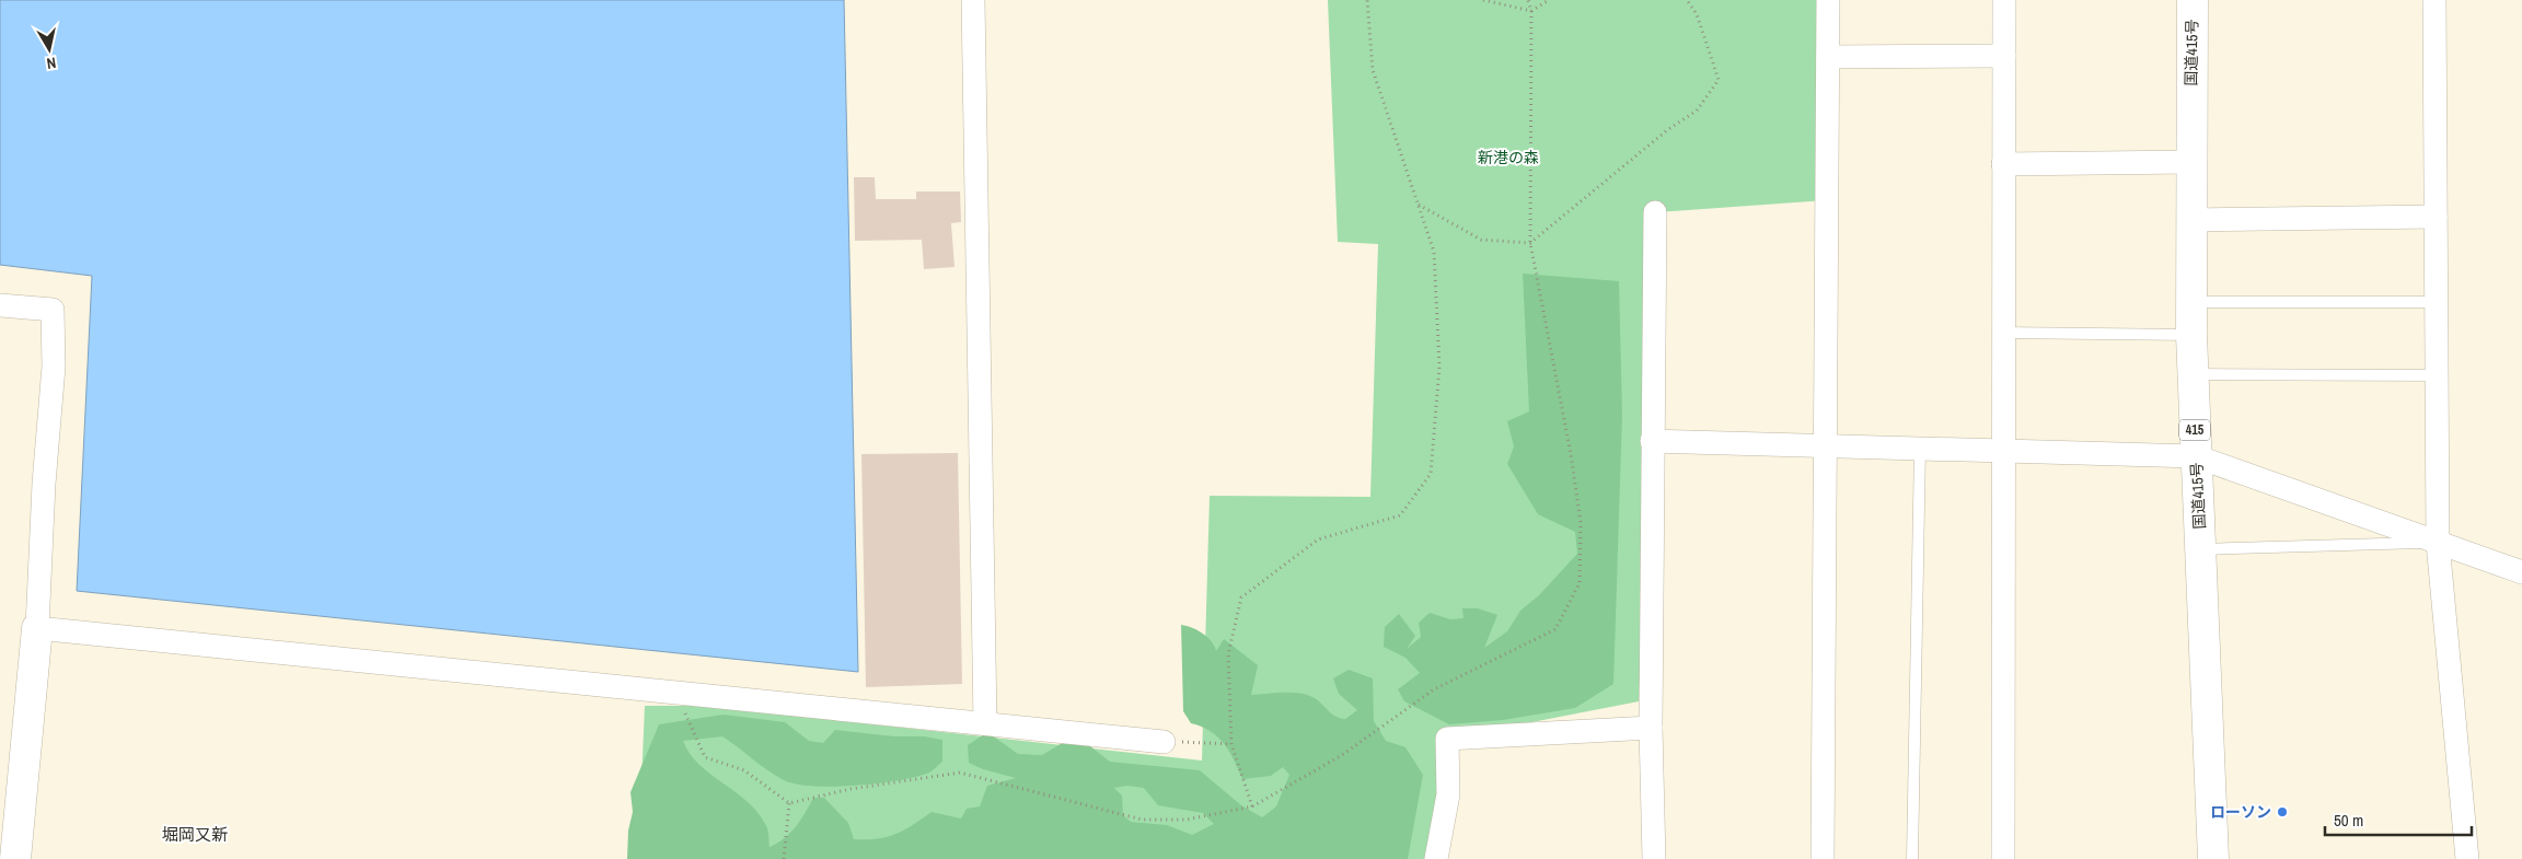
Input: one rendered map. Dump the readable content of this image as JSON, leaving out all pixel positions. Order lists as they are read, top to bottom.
{
  "streets": {
    "main road": ["国道415号", "415"]
  },
  "districts": ["堀岡又新"],
  "parks": ["新港の森"],
  "places": ["ローソン"],
  "scale_bar": "50 m",
  "north": "bottom"
}
